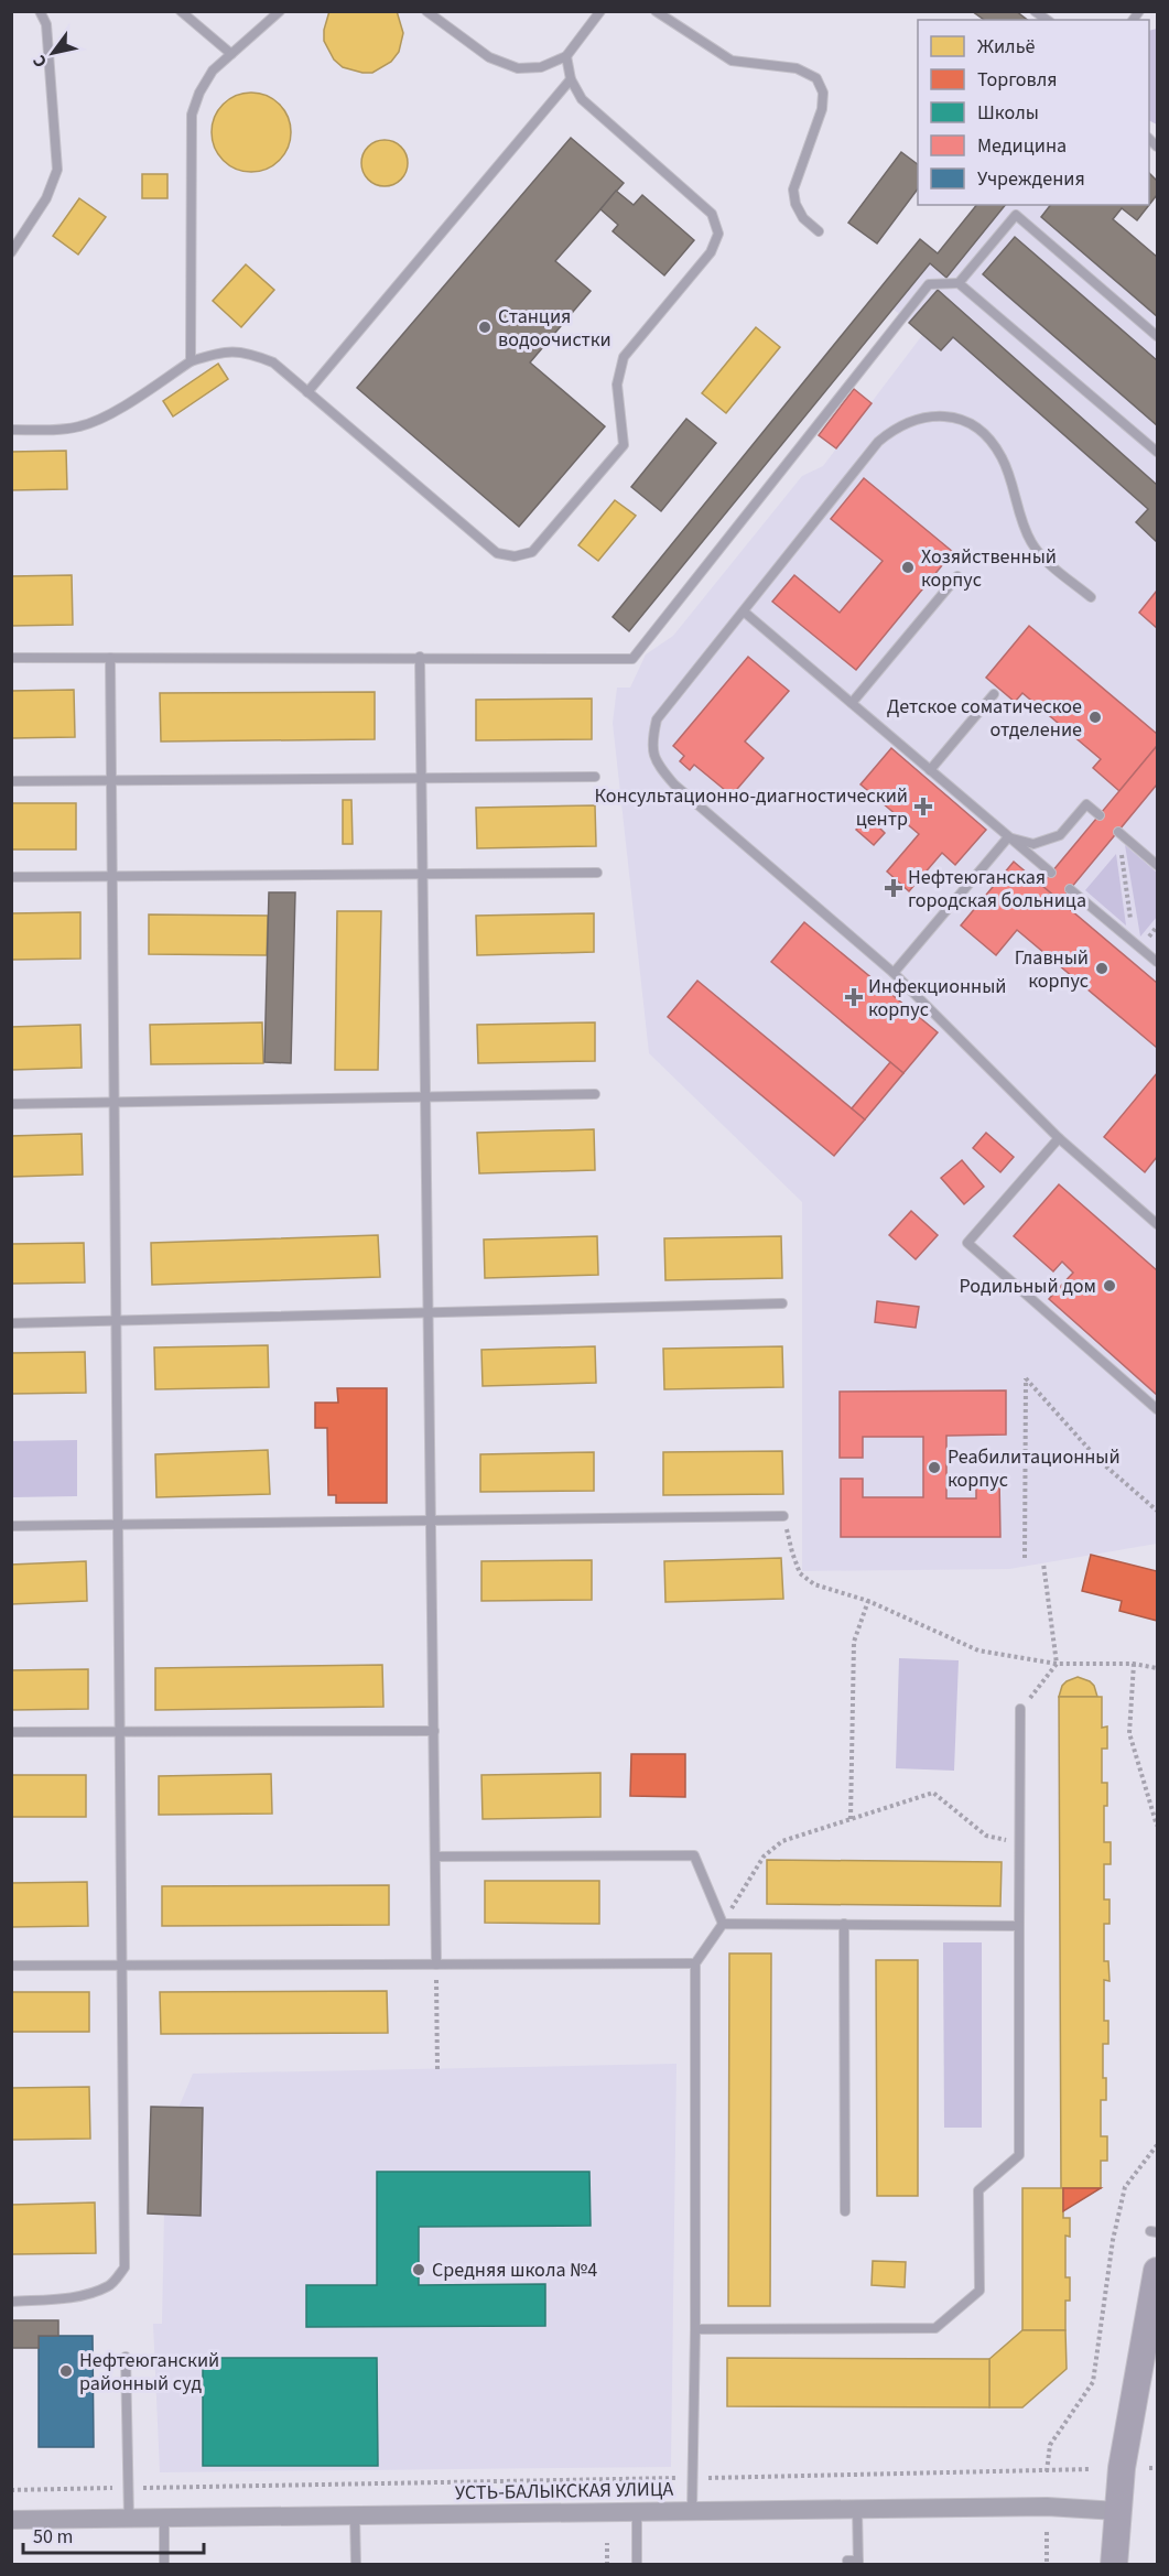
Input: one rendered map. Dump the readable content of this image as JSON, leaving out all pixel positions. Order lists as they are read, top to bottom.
{
  "streets": {
    "street": ["УСТЬ-БАЛЫКСКАЯ УЛИЦА"]
  },
  "places": {
    "other": [
      "Станция водоочистки",
      "Хозяйственный корпус",
      "Детское соматическое отделение",
      "Главный корпус",
      "Родильный дом",
      "Реабилитационный корпус",
      "Средняя школа №4",
      "Нефтеюганский районный суд"
    ],
    "health": ["Консультационно-диагностический центр", "Нефтеюганская городская больница", "Инфекционный корпус"]
  },
  "legend": [
    "Жильё",
    "Торговля",
    "Школы",
    "Медицина",
    "Учреждения"
  ],
  "scale_bar": "50 m",
  "north": "bottom left"
}
